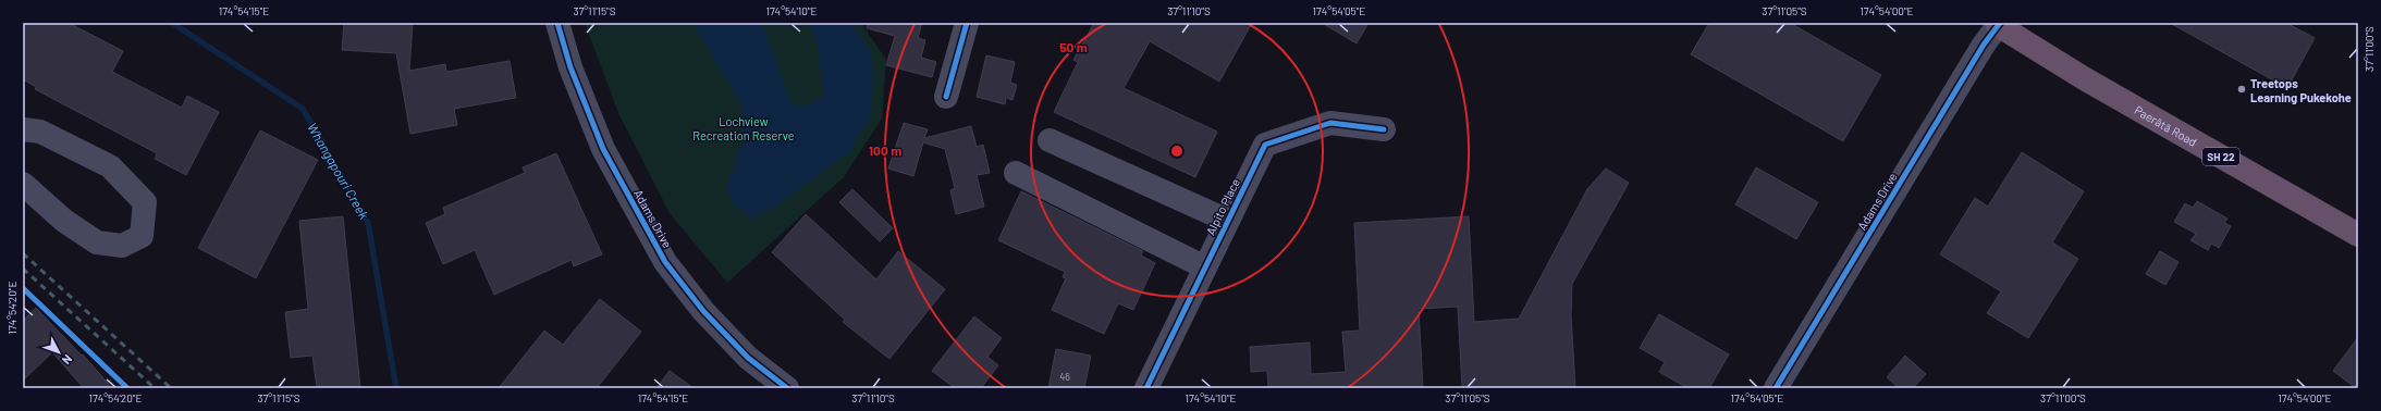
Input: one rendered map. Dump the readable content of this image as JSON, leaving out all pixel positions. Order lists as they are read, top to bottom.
{
  "streets": {
    "highway": ["Paerātā Road", "SH 22"],
    "street": ["Adams Drive", "Alpito Place"]
  },
  "crossings": [
    ["Paerātā Road", "Adams Drive"]
  ],
  "water": ["Whangapouri Creek"],
  "parks": ["Lochview Recreation Reserve"],
  "places": ["Treetops Learning Pukekohe"],
  "house_numbers": ["46"],
  "north": "bottom right",
  "coordinates": [
    "174°54'15\"E",
    "37°11'15\"S",
    "174°54'10\"E",
    "37°11'10\"S",
    "174°54'05\"E",
    "37°11'05\"S",
    "174°54'00\"E",
    "37°11'00\"S",
    "174°54'20\"E"
  ],
  "rings": ["50 m", "100 m"]
}
